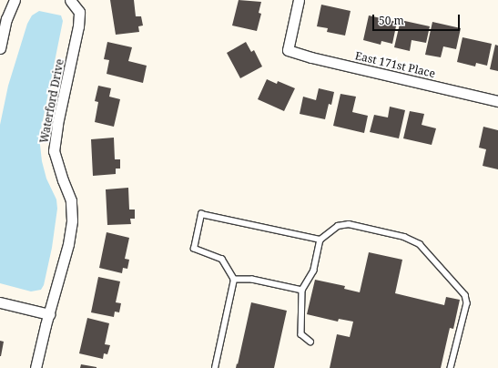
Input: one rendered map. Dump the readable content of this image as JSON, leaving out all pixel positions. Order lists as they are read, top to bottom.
{
  "streets": {
    "street": ["East 171st Place", "Waterford Drive"]
  },
  "scale_bar": "50 m"
}
